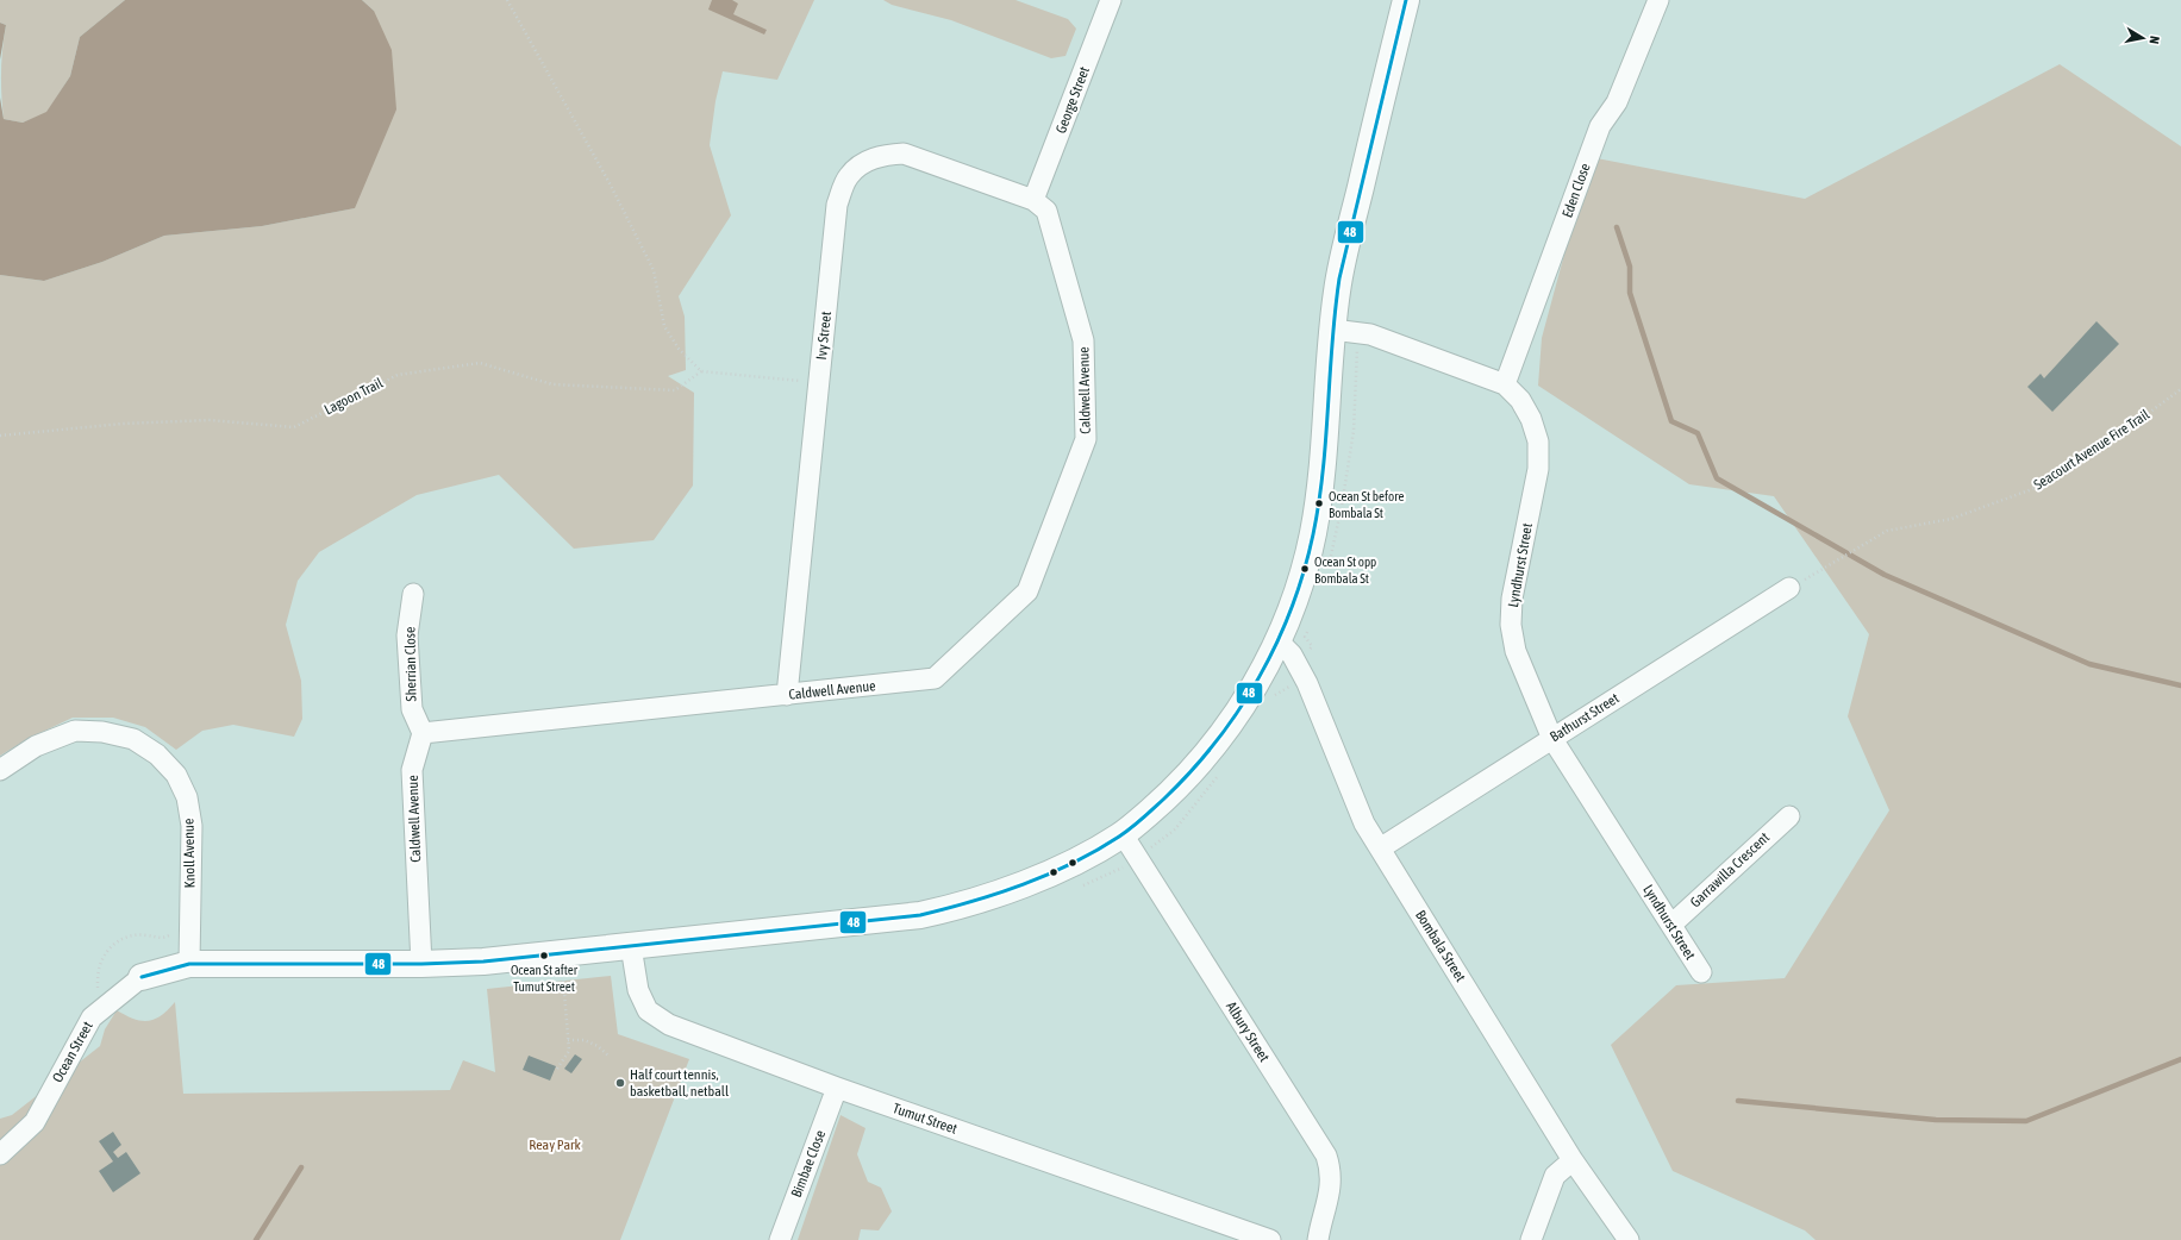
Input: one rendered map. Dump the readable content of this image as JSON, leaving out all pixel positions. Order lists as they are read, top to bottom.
{
  "streets": {
    "street": [
      "George Street",
      "Eden Close",
      "Ivy Street",
      "Caldwell Avenue",
      "Lyndhurst Street",
      "Sherrian Close",
      "Bathurst Street",
      "Knoll Avenue",
      "Garrawilla Crescent",
      "Bombala Street",
      "Albury Street",
      "Ocean Street",
      "Tumut Street",
      "Bimbae Close"
    ],
    "path": ["Lagoon Trail", "Seacourt Avenue Fire Trail"]
  },
  "crossings": [
    ["George Street", "Ivy Street"],
    ["George Street", "Caldwell Avenue"],
    ["Eden Close", "Lyndhurst Street"],
    ["Ivy Street", "Caldwell Avenue"],
    ["Caldwell Avenue", "Sherrian Close"],
    ["Caldwell Avenue", "Ocean Street"],
    ["Seacourt Avenue Fire Trail", "Bathurst Street"],
    ["Lyndhurst Street", "Bathurst Street"],
    ["Lyndhurst Street", "Garrawilla Crescent"],
    ["Lyndhurst Street", "Ocean Street"],
    ["Bathurst Street", "Bombala Street"],
    ["Knoll Avenue", "Ocean Street"],
    ["Bombala Street", "Ocean Street"],
    ["Albury Street", "Ocean Street"],
    ["Ocean Street", "Tumut Street"],
    ["Tumut Street", "Bimbae Close"]
  ],
  "parks": ["Reay Park"],
  "places": [
    "Ocean St before Bombala St",
    "Ocean St opp Bombala St",
    "Ocean St after Tumut Street",
    "Half court tennis, basketball, netball"
  ],
  "lines": ["transit line 48"],
  "north": "right"
}
